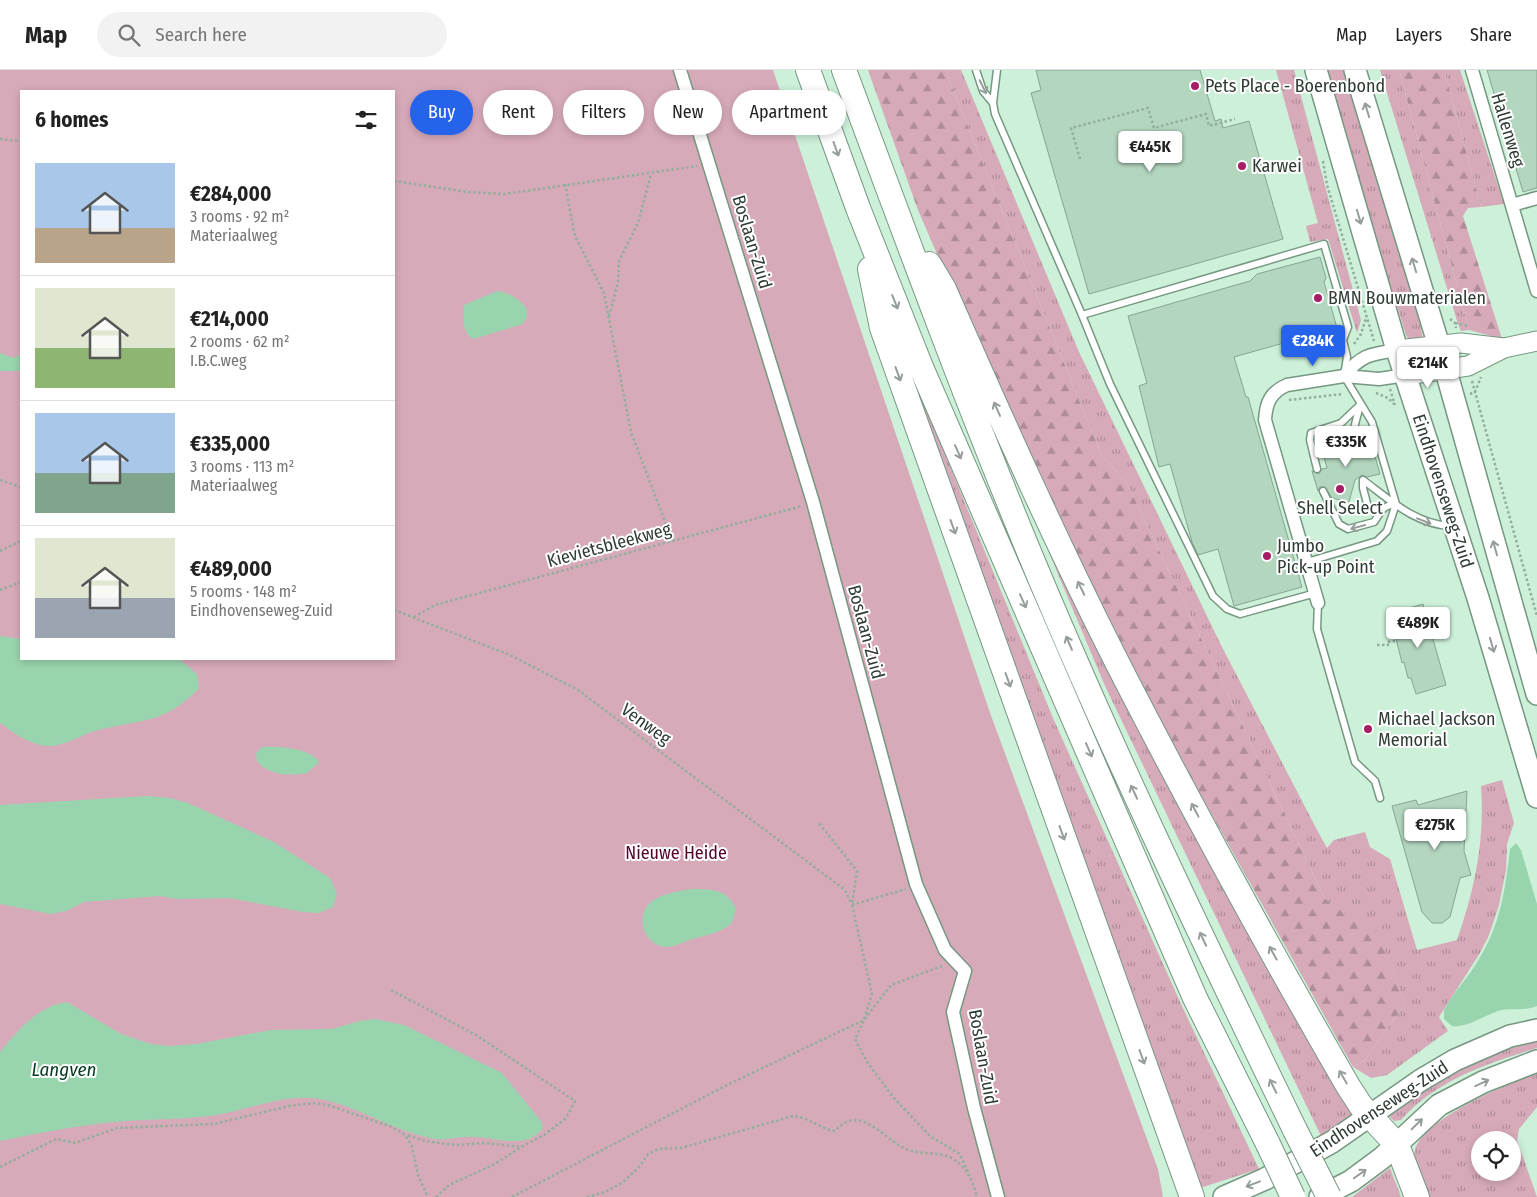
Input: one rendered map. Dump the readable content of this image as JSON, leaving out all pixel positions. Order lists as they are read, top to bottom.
{
  "streets": {
    "main road": ["Eindhovenseweg-Zuid"],
    "street": ["Hallenweg", "Boslaan-Zuid"],
    "path": ["Kievietsbleekweg", "Venweg"]
  },
  "crossings": [
    ["Boslaan-Zuid", "Kievietsbleekweg"],
    ["Kievietsbleekweg", "Venweg"]
  ],
  "water": ["Langven"],
  "parks": ["Nieuwe Heide"],
  "places": [
    "Pets Place - Boerenbond",
    "Karwei",
    "BMN Bouwmaterialen",
    "Shell Select",
    "Jumbo Pick-up Point",
    "Michael Jackson Memorial"
  ],
  "page": {
    "header": "Map",
    "search": "Search here",
    "nav": ["Map", "Layers", "Share"],
    "chip": [
      "Buy",
      "Rent",
      "Filters",
      "New",
      "Apartment"
    ],
    "heading": "6 homes",
    "price": [
      "€445K",
      "€284K",
      "€214K",
      "€335K",
      "€489K",
      "€275K"
    ],
    "list": [
      {
        "name": "€284,000",
        "note": "3 rooms · 92 m² · Materiaalweg"
      },
      {
        "name": "€214,000",
        "note": "2 rooms · 62 m² · I.B.C.weg"
      },
      {
        "name": "€335,000",
        "note": "3 rooms · 113 m² · Materiaalweg"
      },
      {
        "name": "€489,000",
        "note": "5 rooms · 148 m² · Eindhovenseweg-Zuid"
      }
    ]
  }
}
